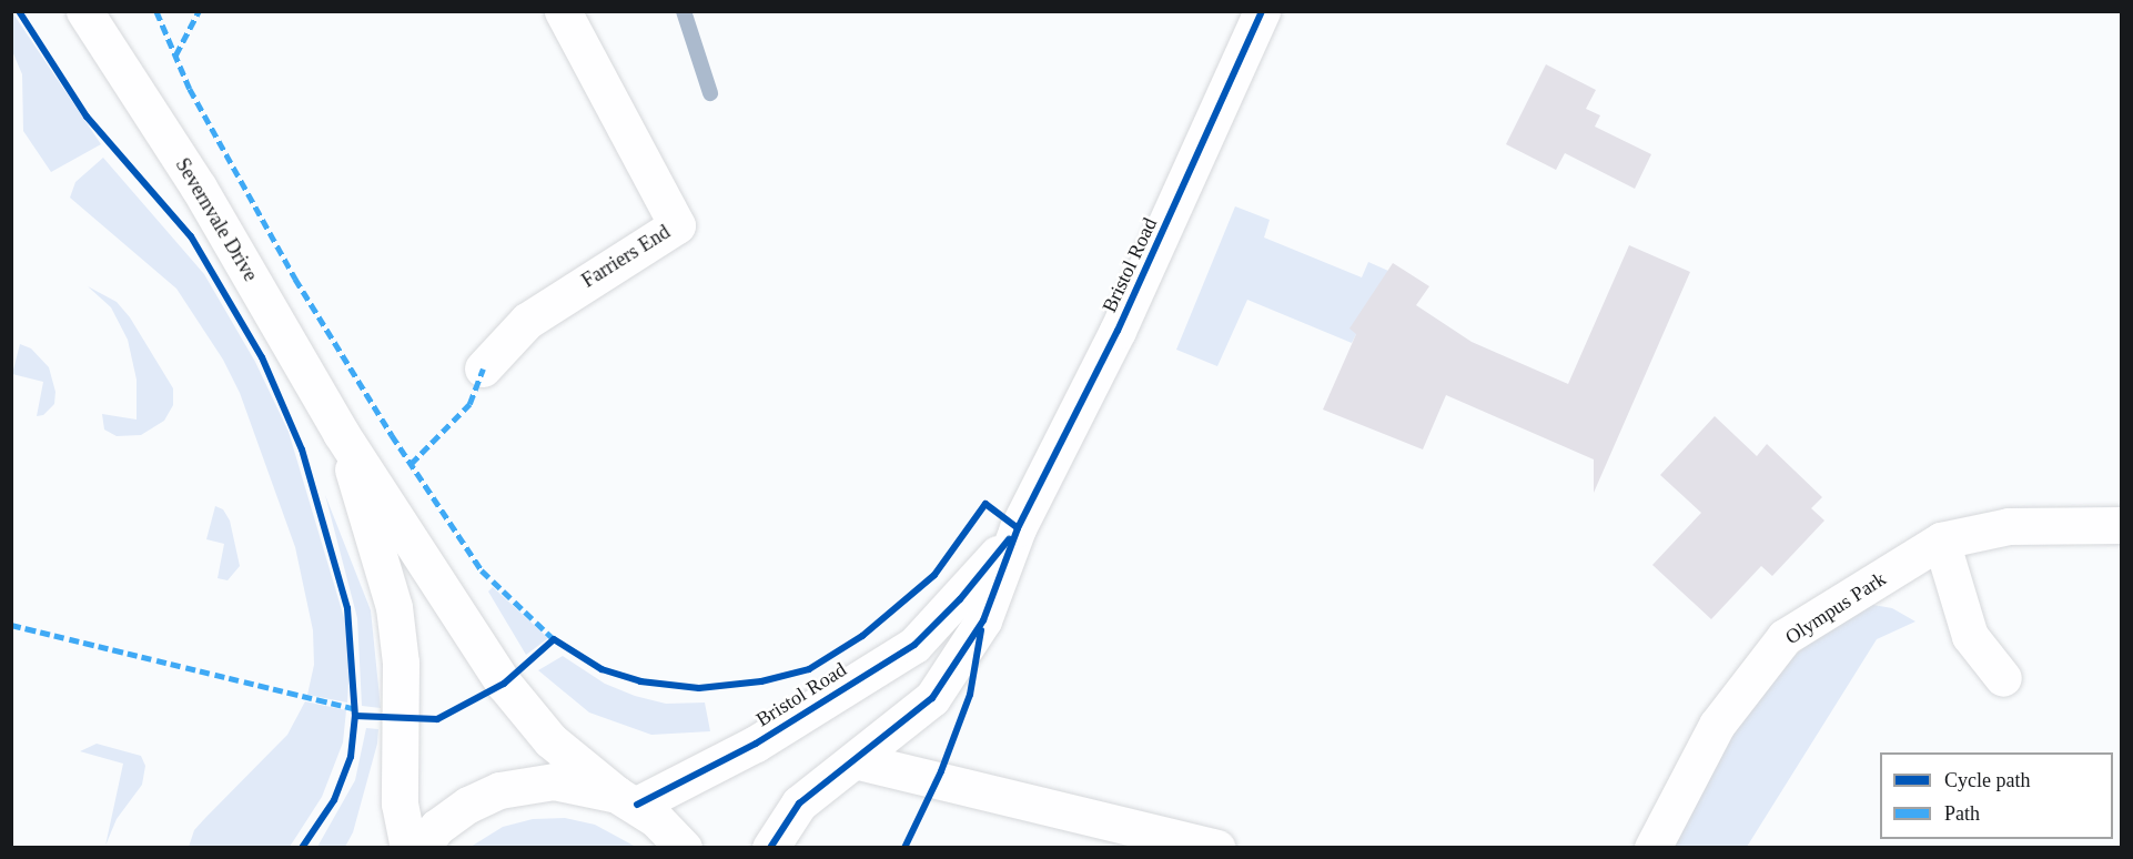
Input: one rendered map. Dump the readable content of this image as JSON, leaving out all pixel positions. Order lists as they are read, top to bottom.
{
  "streets": {
    "street": [
      "Severnvale Drive",
      "Farriers End",
      "Bristol Road",
      "Olympus Park"
    ]
  },
  "crossings": [
    ["Severnvale Drive", "Bristol Road"]
  ],
  "legend": ["Cycle path", "Path"]
}
